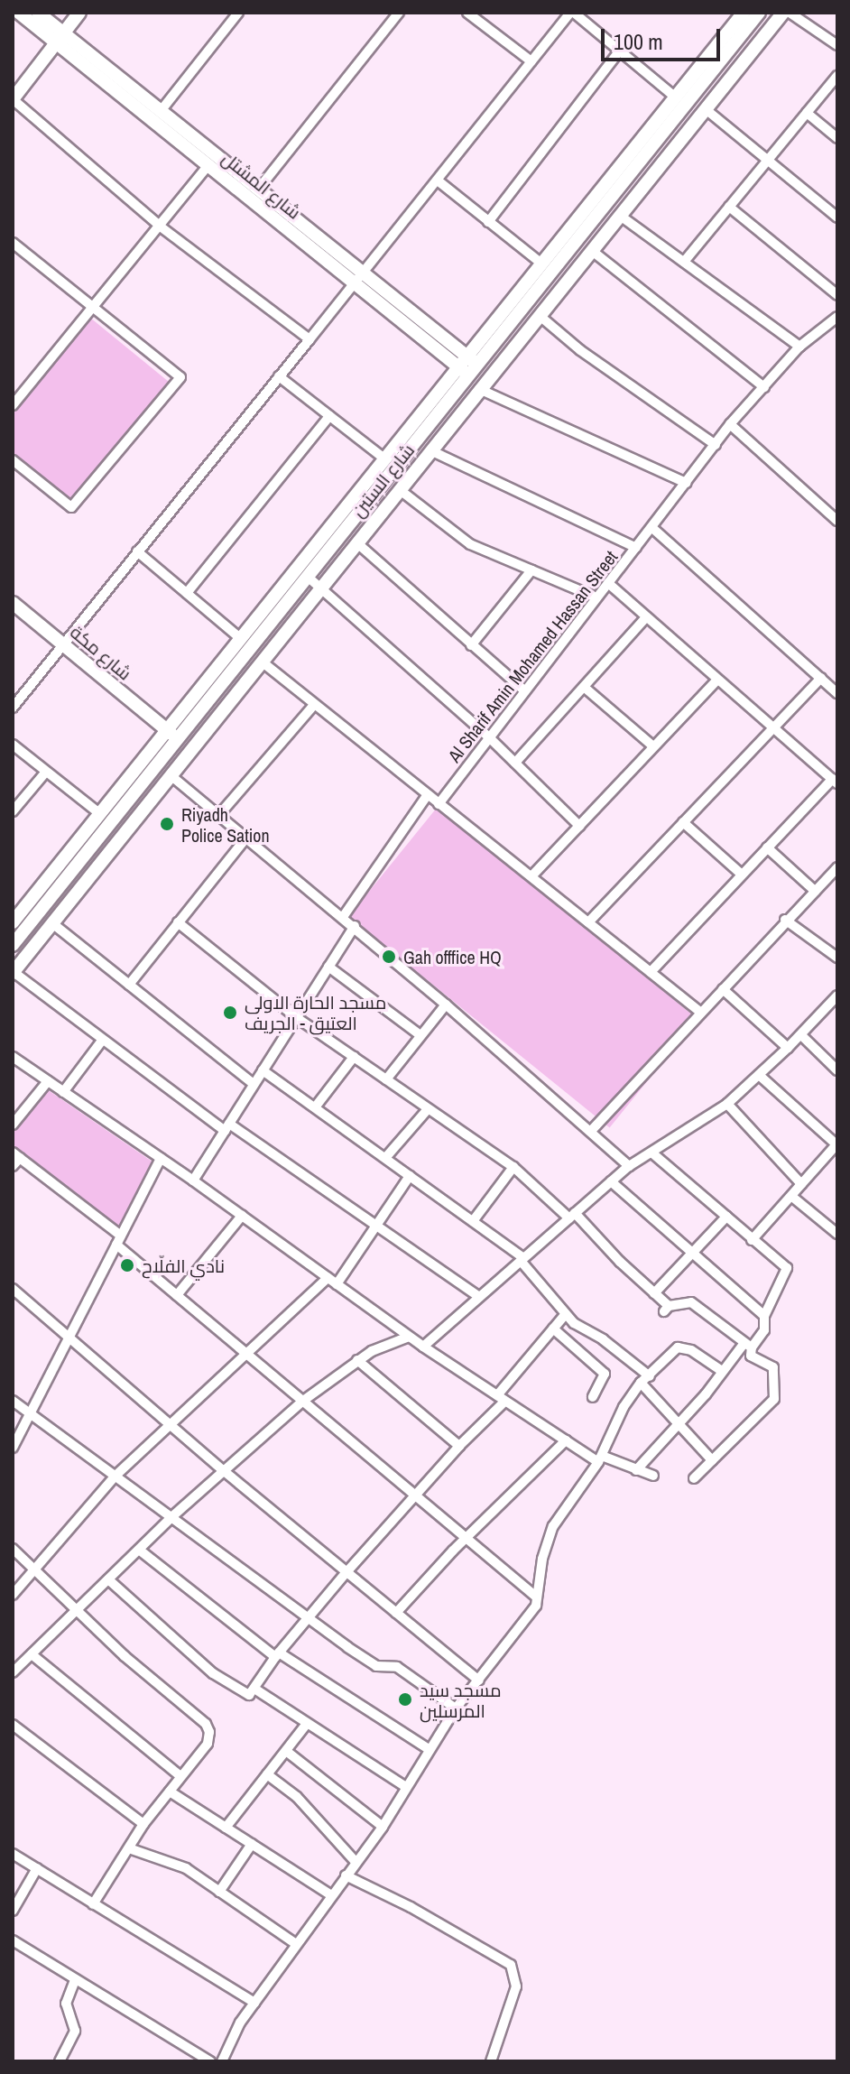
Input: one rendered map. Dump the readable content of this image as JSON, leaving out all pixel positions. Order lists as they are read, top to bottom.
{
  "streets": {
    "main road": ["شارع المشتل", "شارع الستين", "شارع مكة"],
    "street": ["Al Sharif Amin Mohamed Hassan Street"]
  },
  "crossings": [
    ["شارع المشتل", "شارع الستين"],
    ["شارع الستين", "شارع مكة"]
  ],
  "places": [
    "Riyadh Police Sation",
    "Gah offfice HQ",
    "مسجد الحارة الاولى العتيق - الجريف",
    "نادي الفلّاح",
    "مسجد سيد المرسلين"
  ],
  "scale_bar": "100 m"
}
